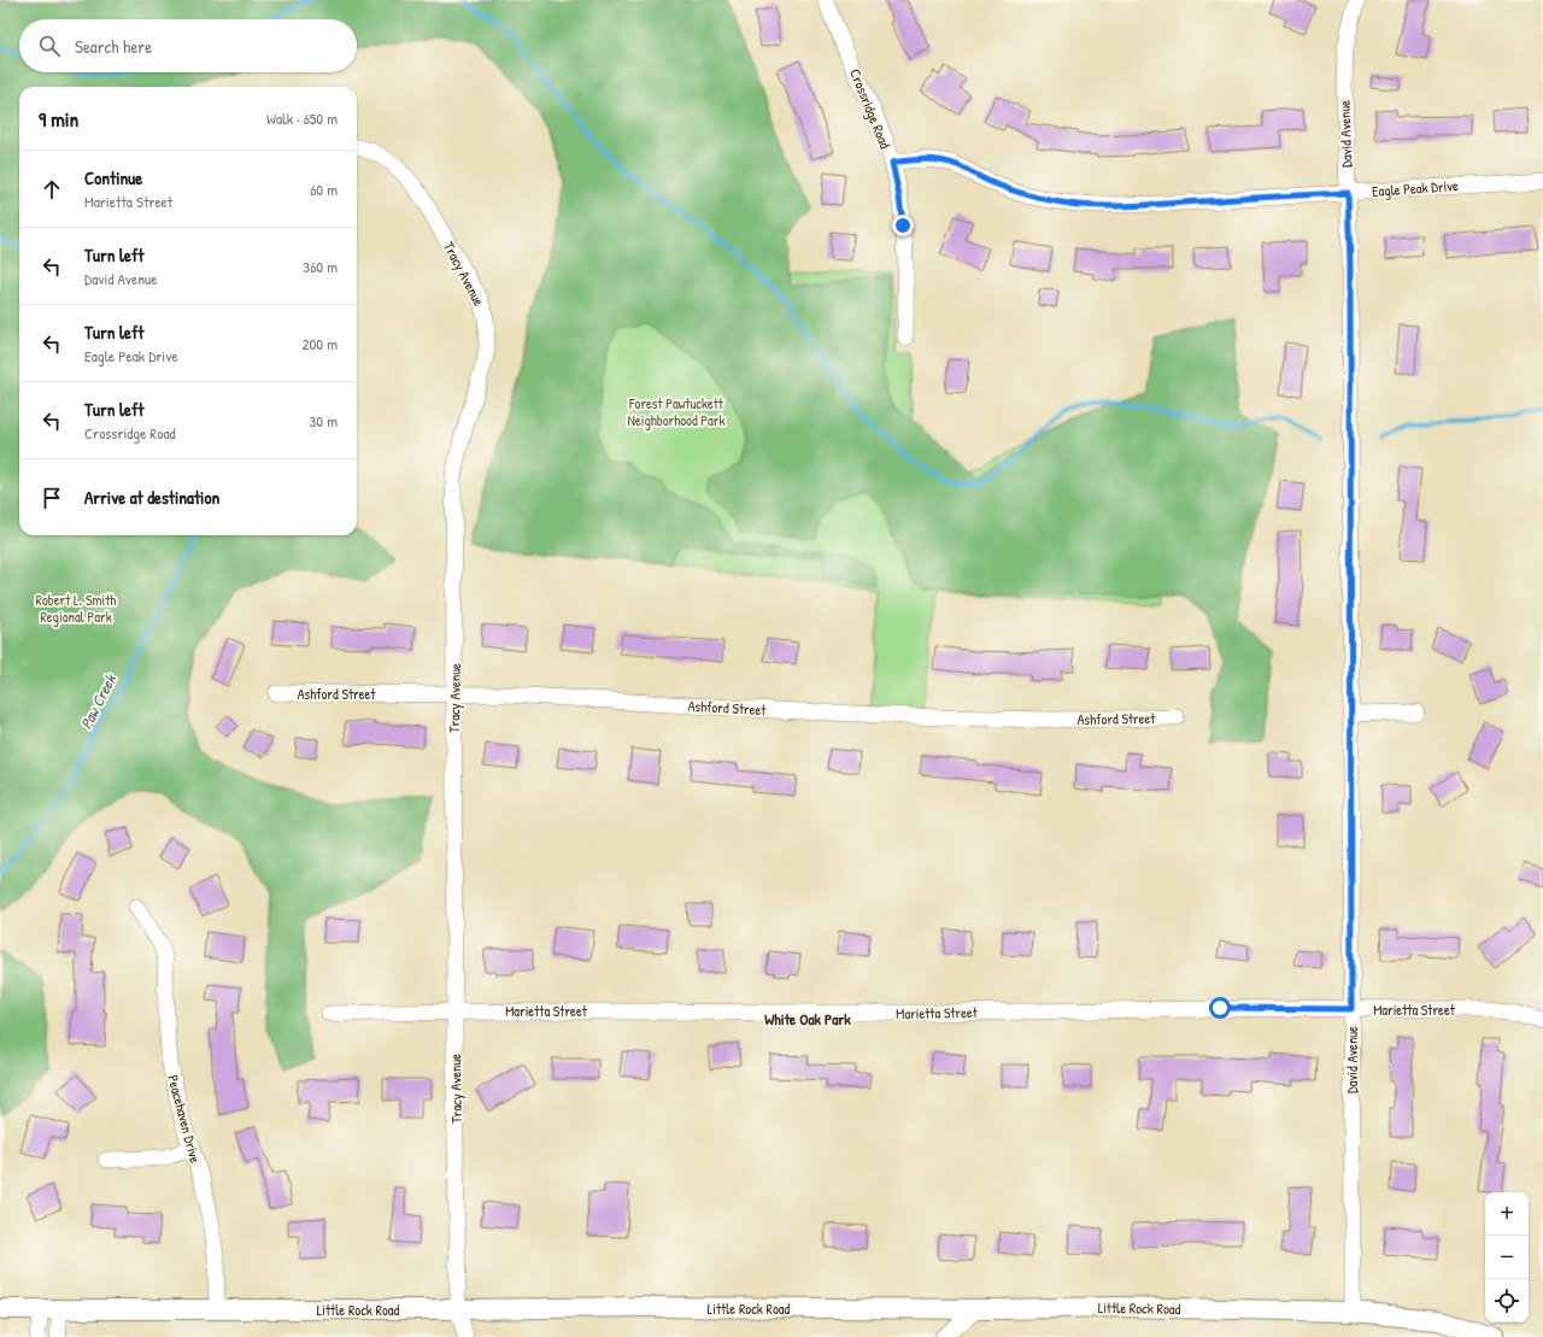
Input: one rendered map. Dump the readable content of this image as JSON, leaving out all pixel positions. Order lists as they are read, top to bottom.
{
  "streets": {
    "main road": ["Little Rock Road"],
    "street": [
      "Crossridge Road",
      "David Avenue",
      "Eagle Peak Drive",
      "Tracy Avenue",
      "Ashford Street",
      "Marietta Street",
      "Peacehaven Drive"
    ]
  },
  "crossings": [
    ["Crossridge Road", "Eagle Peak Drive"],
    ["David Avenue", "Eagle Peak Drive"],
    ["David Avenue", "Marietta Street"],
    ["David Avenue", "Little Rock Road"],
    ["Tracy Avenue", "Ashford Street"],
    ["Tracy Avenue", "Marietta Street"],
    ["Tracy Avenue", "Little Rock Road"],
    ["Peacehaven Drive", "Little Rock Road"]
  ],
  "districts": ["White Oak Park"],
  "water": ["Paw Creek"],
  "parks": ["Forest Pawtuckett Neighborhood Park", "Robert L. Smith Regional Park"],
  "page": {
    "search": "Search here",
    "heading": ["9 min", "Walk · 650 m"],
    "list": [
      ["Continue", "Marietta Street", "60 m"],
      ["Turn left", "David Avenue", "360 m"],
      ["Turn left", "Eagle Peak Drive", "200 m"],
      ["Turn left", "Crossridge Road", "30 m"],
      "Arrive at destination"
    ],
    "map_buttons": ["+", "−"]
  }
}
